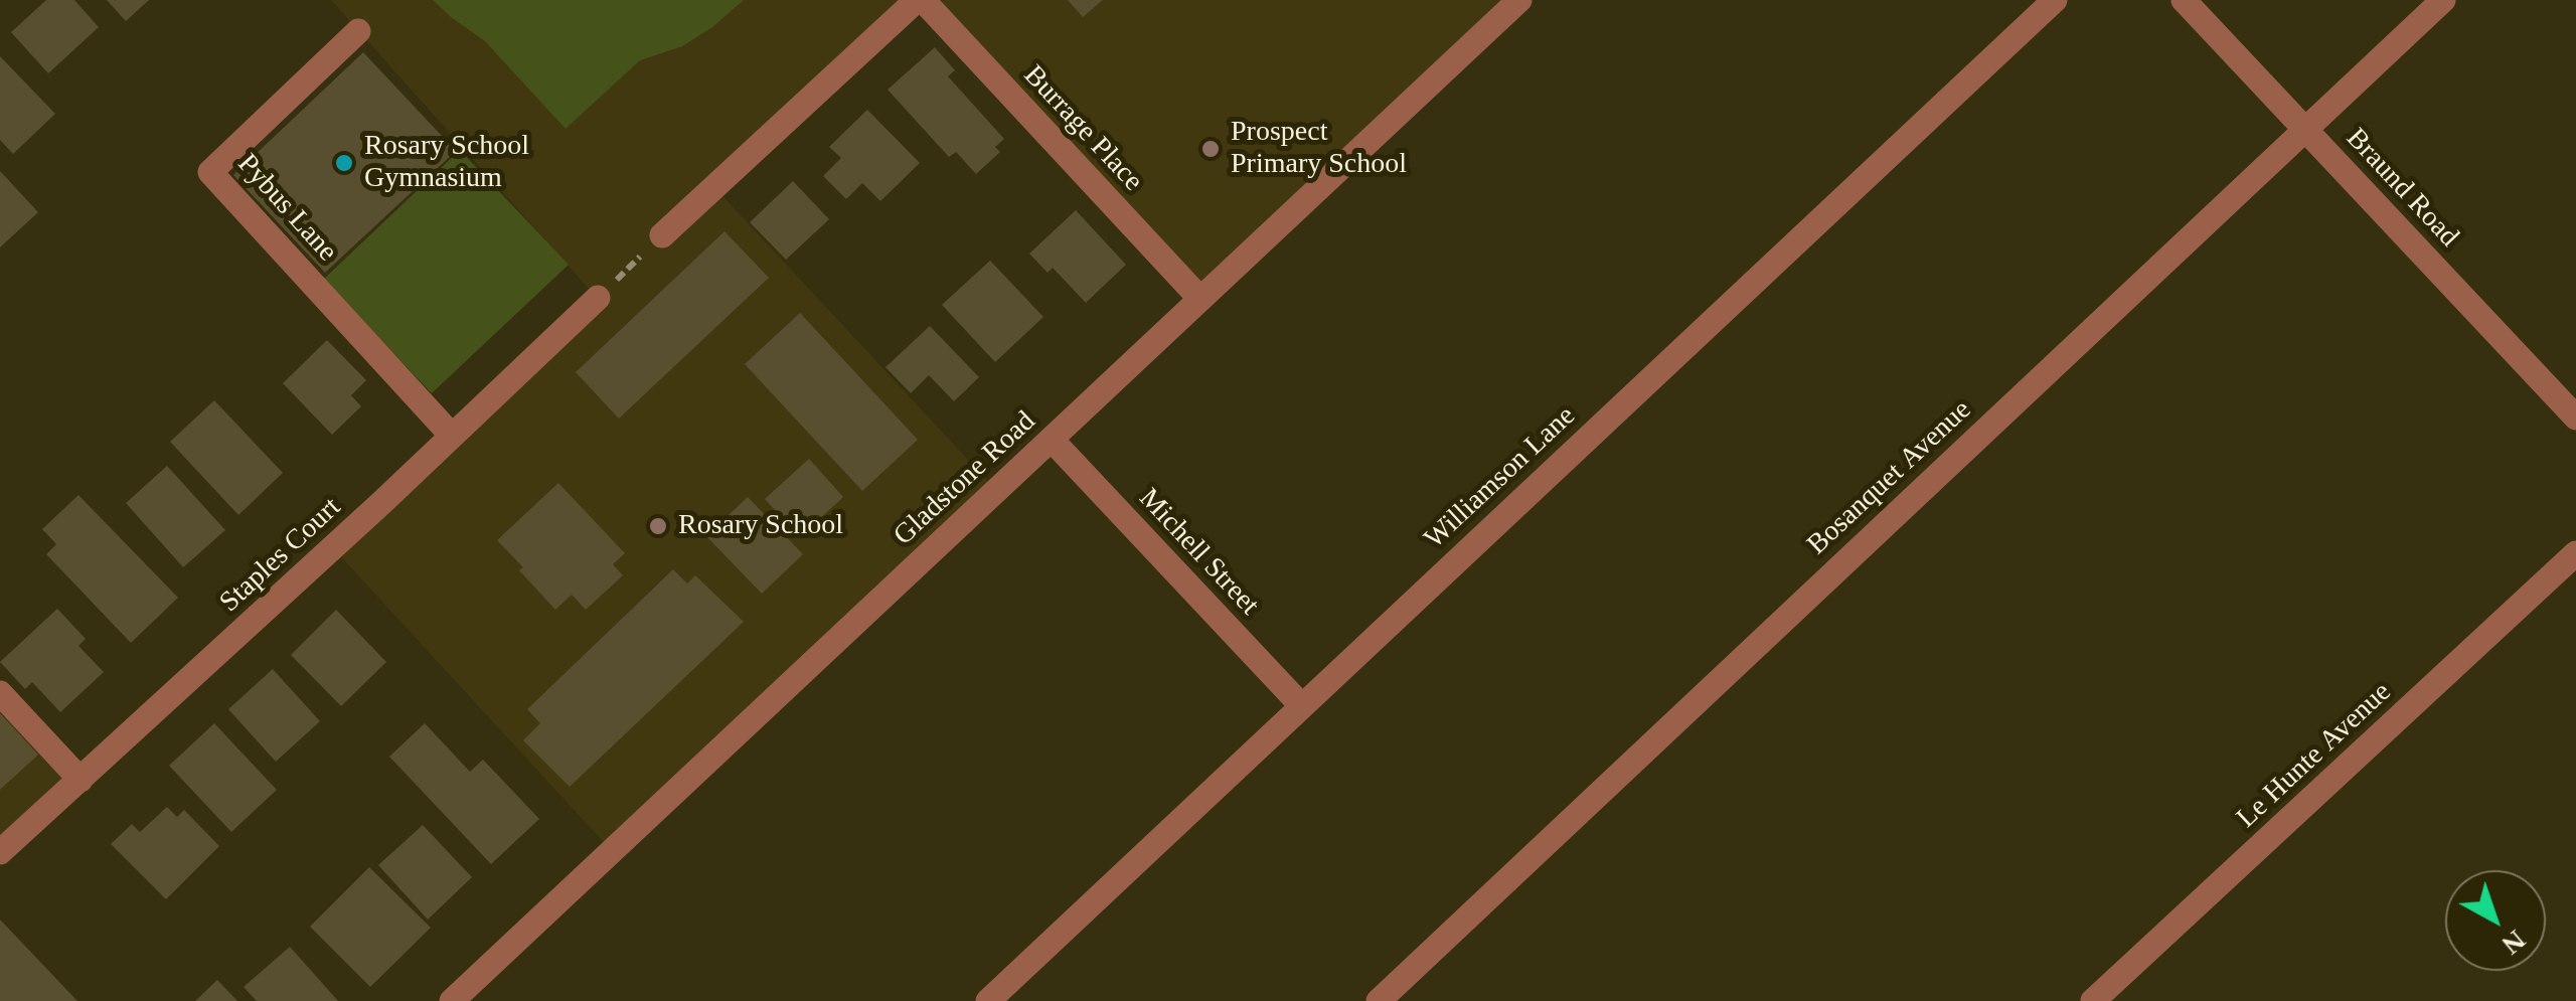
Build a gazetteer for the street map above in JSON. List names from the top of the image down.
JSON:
{
  "streets": {
    "street": [
      "Burrage Place",
      "Braund Road",
      "Pybus Lane",
      "Williamson Lane",
      "Bosanquet Avenue",
      "Gladstone Road",
      "Michell Street",
      "Staples Court",
      "Le Hunte Avenue"
    ]
  },
  "crossings": [
    ["Burrage Place", "Gladstone Road"],
    ["Braund Road", "Bosanquet Avenue"],
    ["Pybus Lane", "Staples Court"],
    ["Williamson Lane", "Michell Street"],
    ["Gladstone Road", "Michell Street"]
  ],
  "places": ["Prospect Primary School", "Rosary School Gymnasium", "Rosary School"],
  "north": "bottom right"
}
